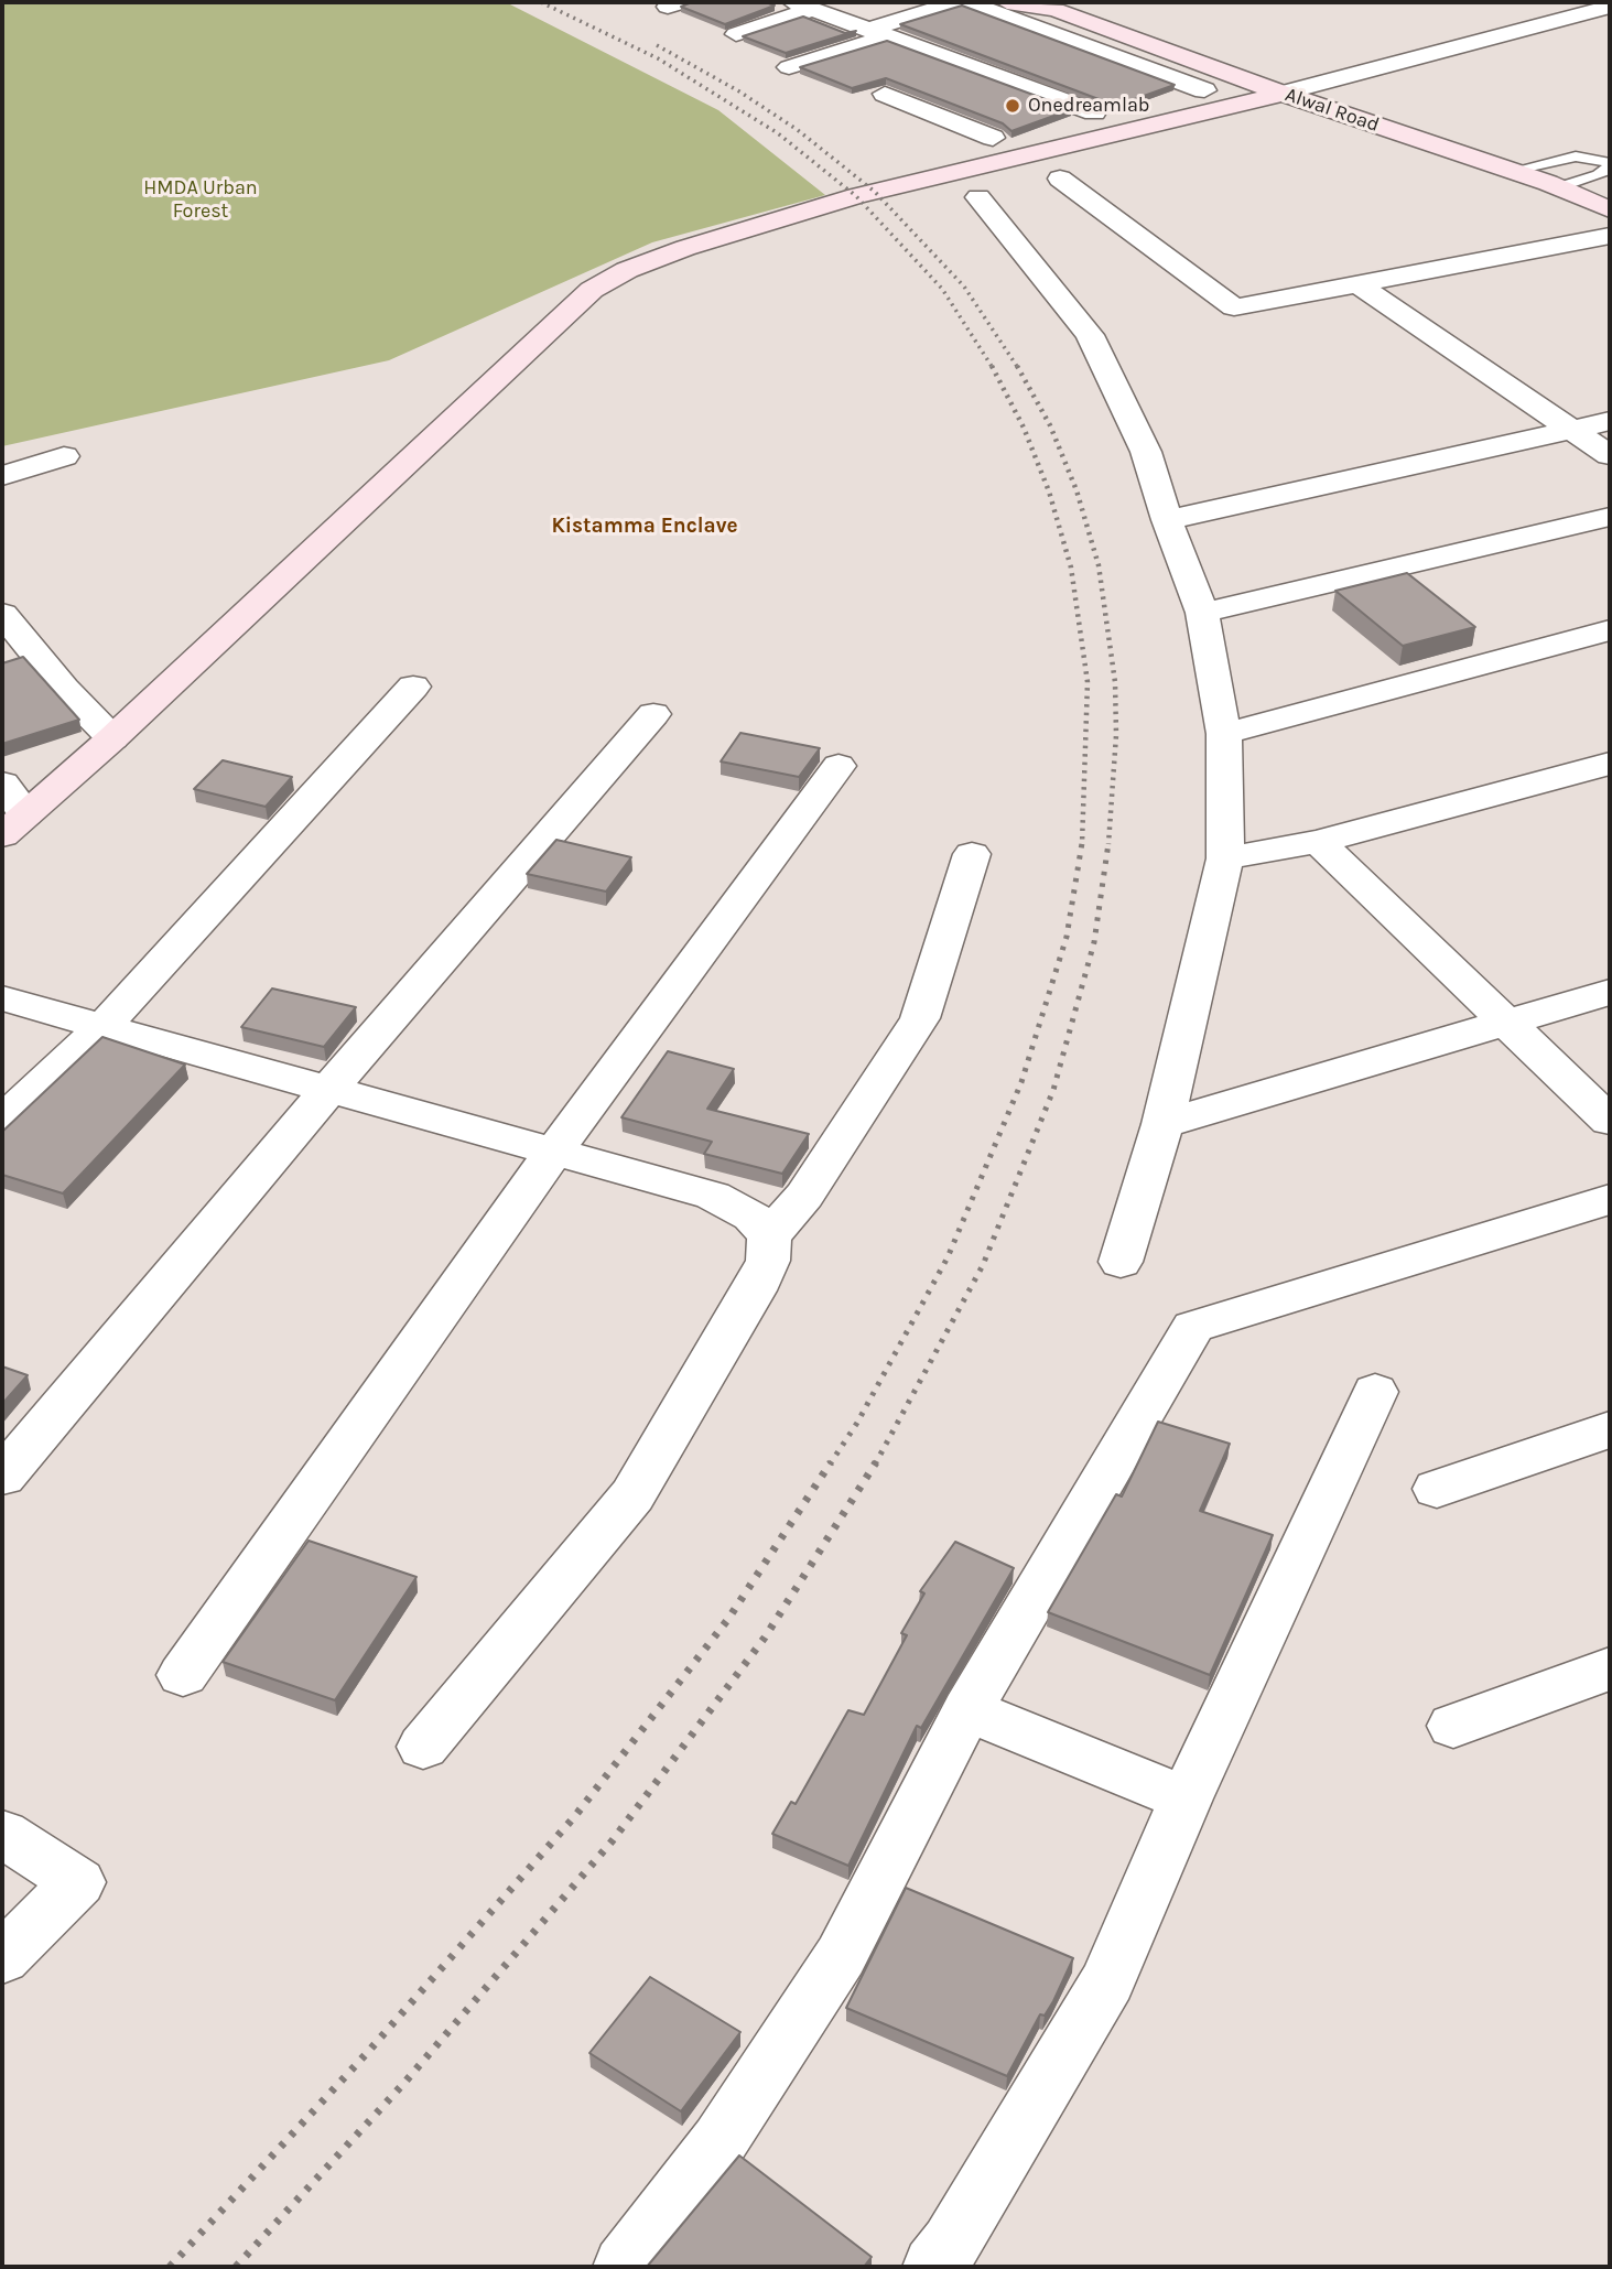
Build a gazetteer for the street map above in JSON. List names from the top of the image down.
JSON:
{
  "streets": {
    "street": ["Alwal Road"]
  },
  "districts": ["Kistamma Enclave"],
  "parks": ["HMDA Urban Forest"],
  "places": ["Onedreamlab"]
}
